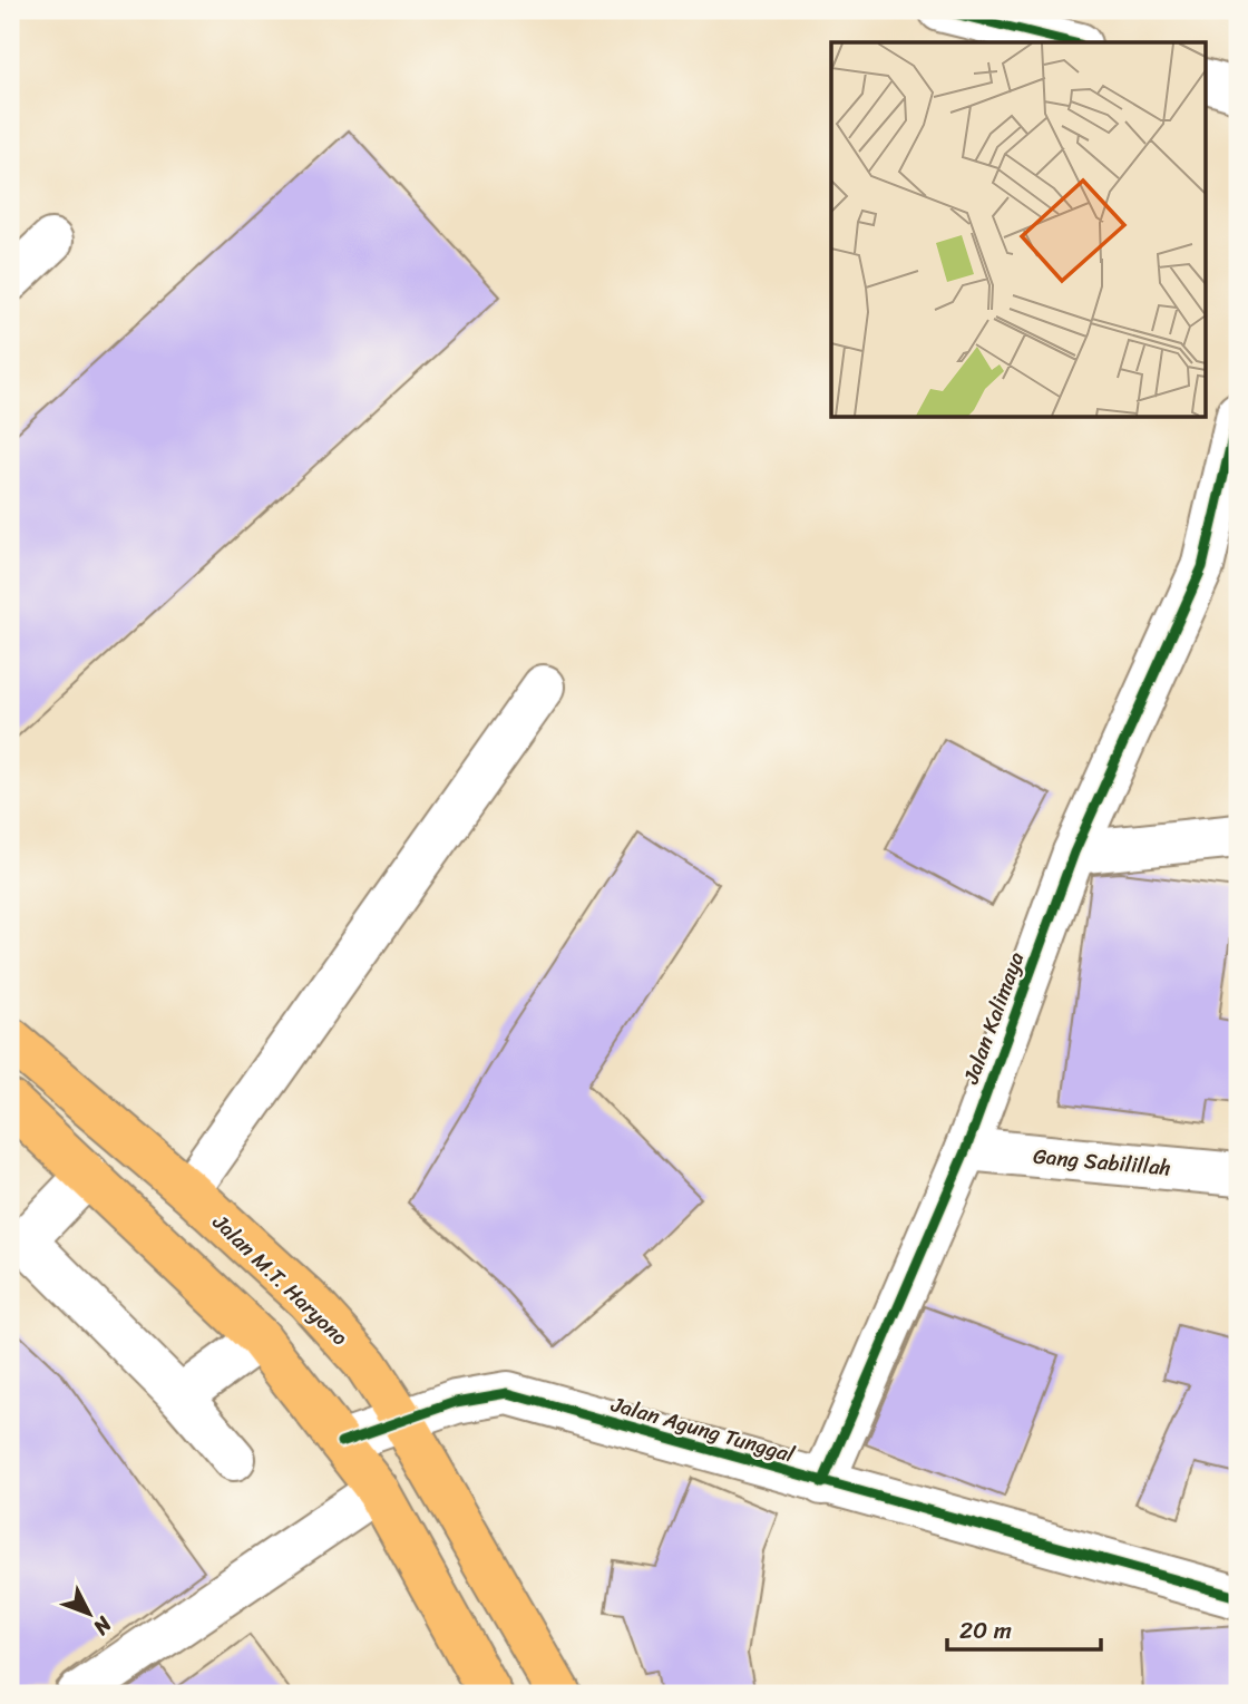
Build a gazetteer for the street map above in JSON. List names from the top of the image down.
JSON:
{
  "streets": {
    "main road": ["Jalan M.T. Haryono"],
    "street": ["Jalan Kalimaya", "Gang Sabilillah", "Jalan Agung Tunggal"]
  },
  "crossings": [
    ["Jalan Kalimaya", "Gang Sabilillah"],
    ["Jalan Kalimaya", "Jalan Agung Tunggal"],
    ["Jalan M.T. Haryono", "Jalan Agung Tunggal"]
  ],
  "scale_bar": "20 m",
  "north": "bottom right"
}
